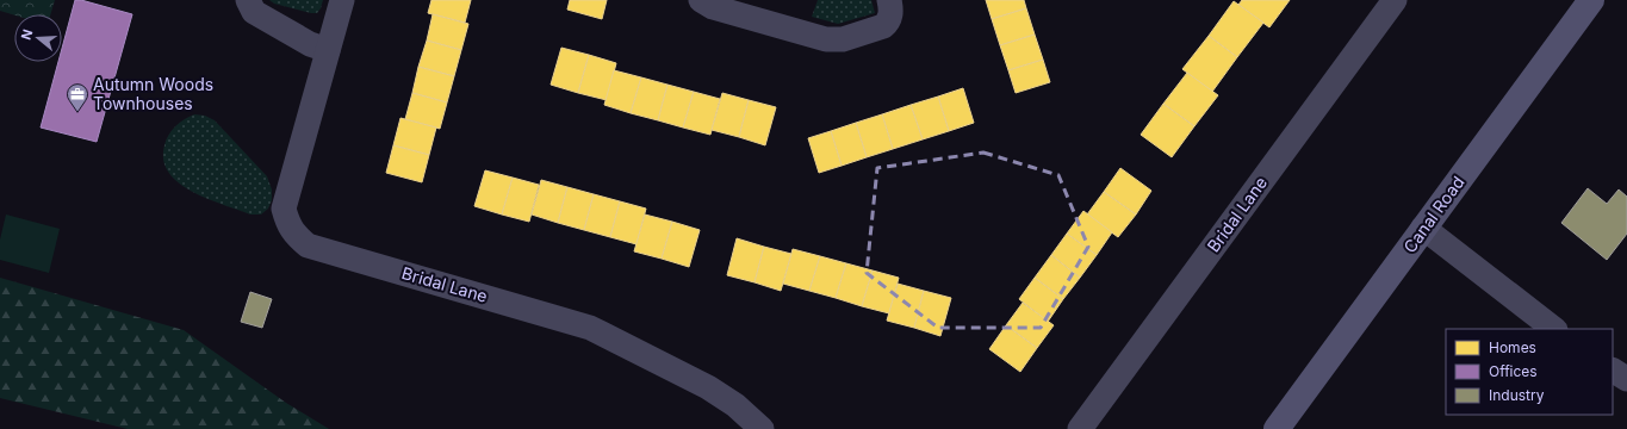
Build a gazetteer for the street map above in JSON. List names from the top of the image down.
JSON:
{
  "streets": {
    "street": ["Bridal Lane", "Canal Road"]
  },
  "places": {
    "office": ["Autumn Woods Townhouses"]
  },
  "legend": ["Homes", "Offices", "Industry"],
  "north": "left"
}
